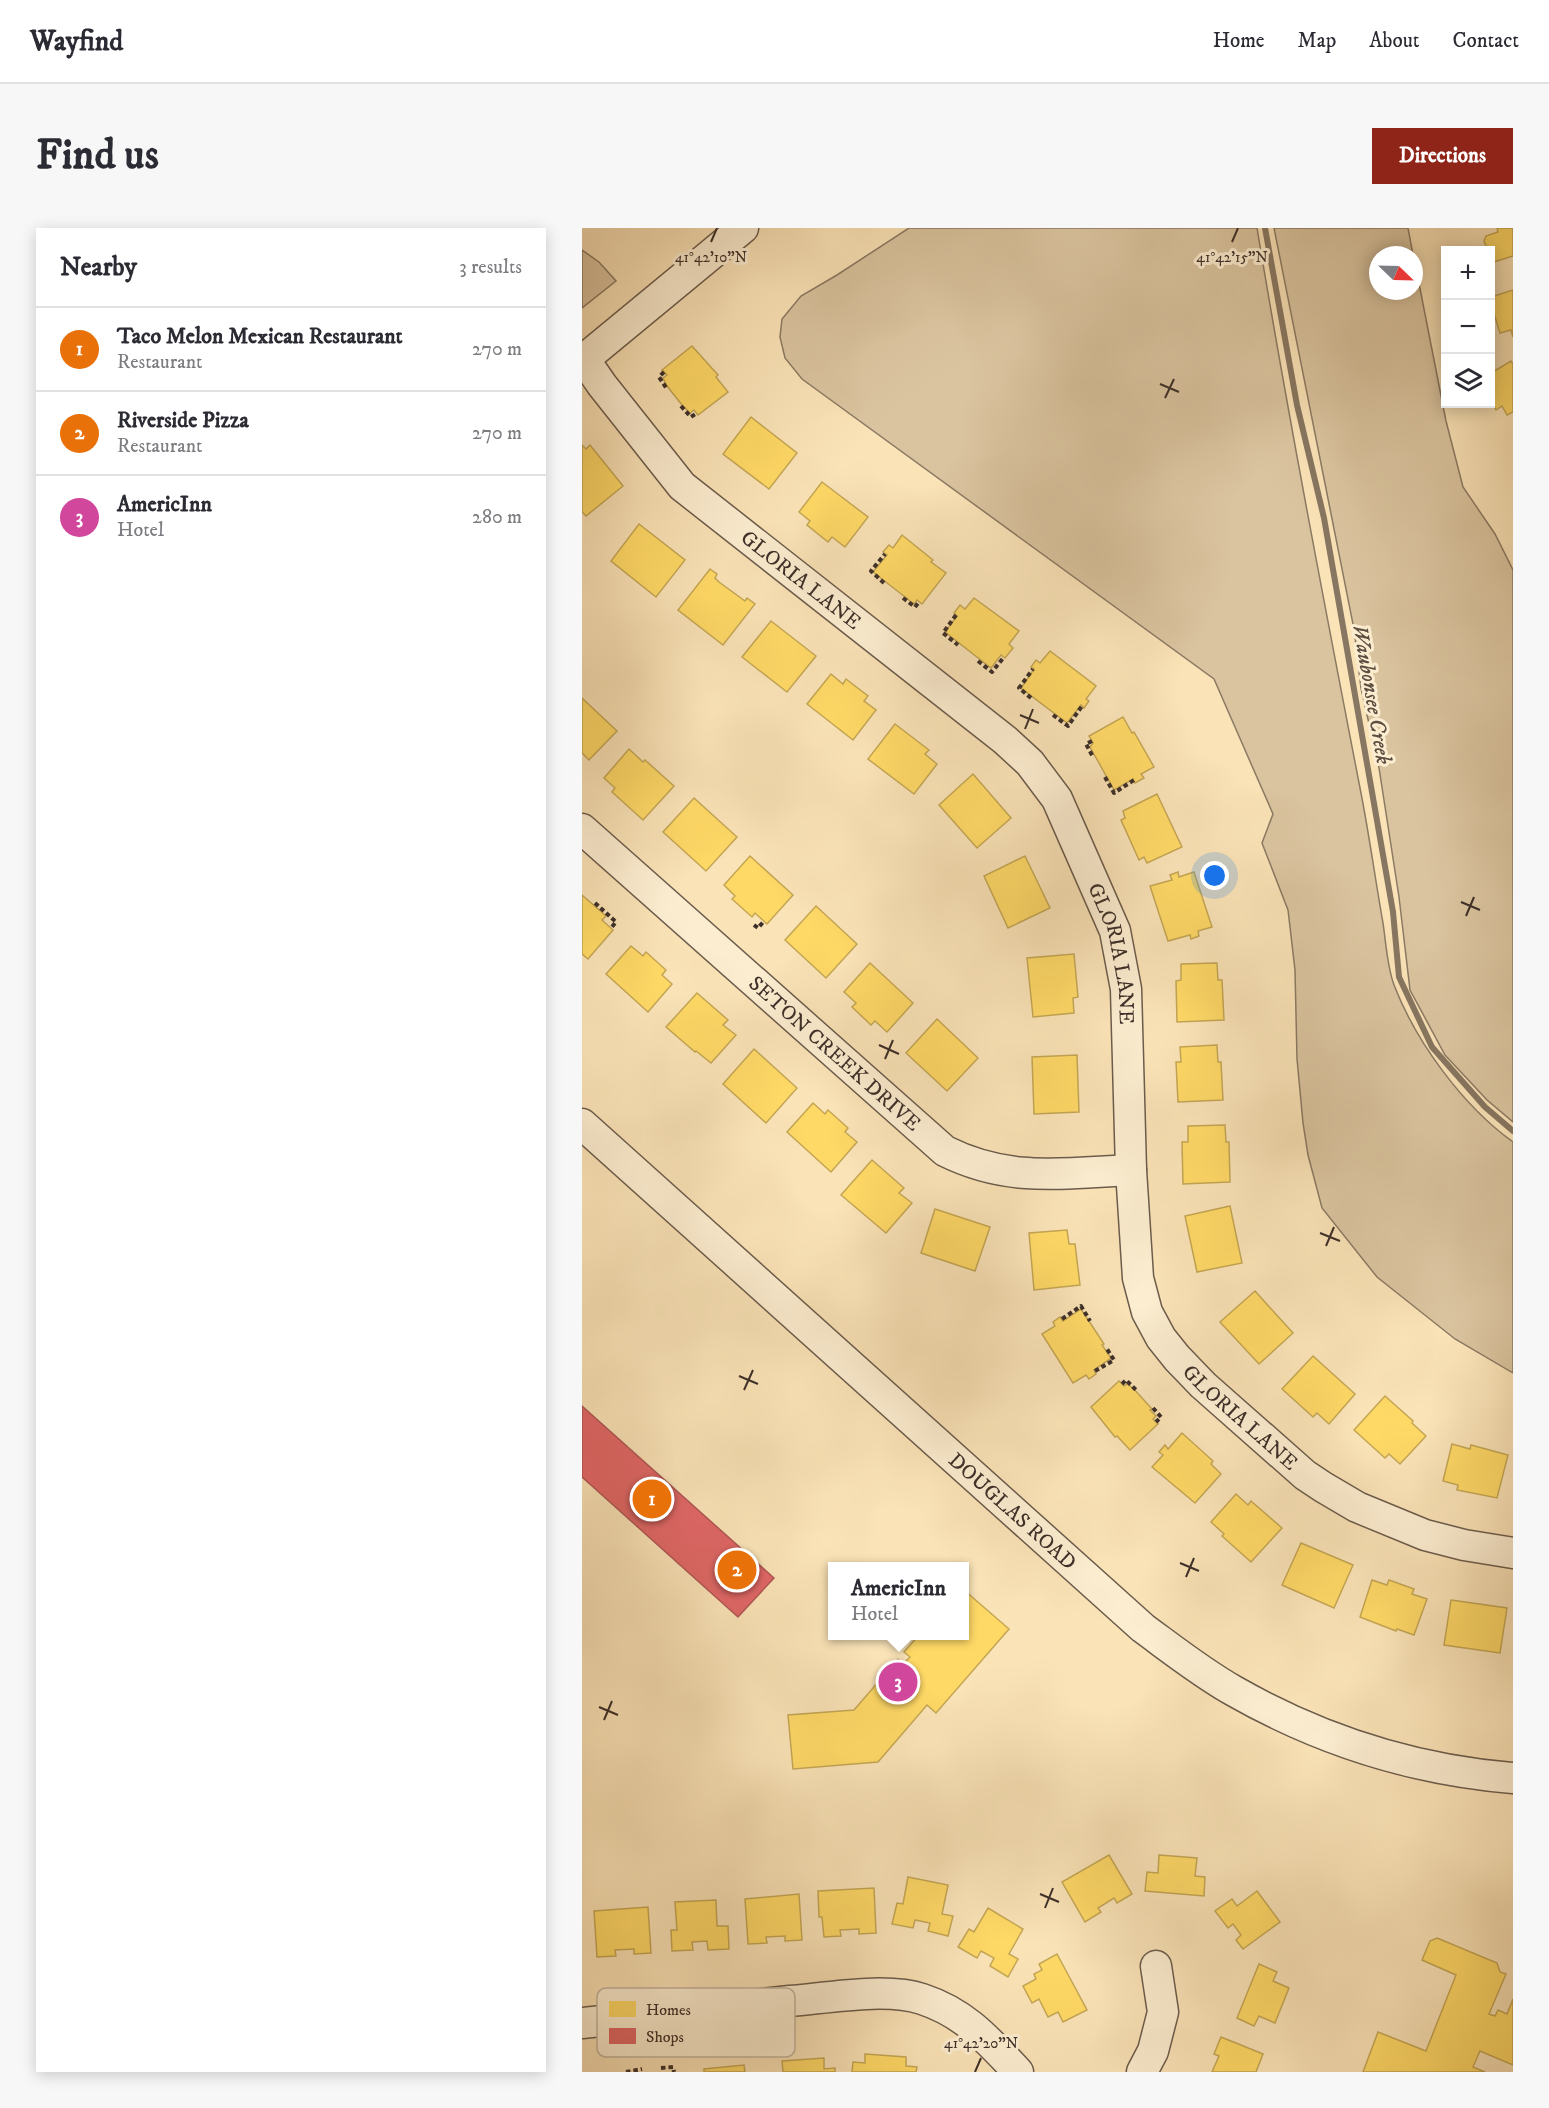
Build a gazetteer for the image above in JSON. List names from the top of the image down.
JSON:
{
  "streets": {
    "street": ["GLORIA LANE", "SETON CREEK DRIVE", "DOUGLAS ROAD"]
  },
  "crossings": [
    ["GLORIA LANE", "SETON CREEK DRIVE"]
  ],
  "water": ["Waubonsee Creek"],
  "legend": ["Homes", "Shops"],
  "north": "bottom right",
  "page": {
    "header": "Wayfind",
    "nav": [
      "Home",
      "Map",
      "About",
      "Contact"
    ],
    "buttons": "Directions",
    "title": "Find us",
    "heading": ["Nearby", "3 results"],
    "map_buttons": ["+", "−"],
    "list": [
      {
        "mark": "1",
        "name": "Taco Melon Mexican Restaurant",
        "note": "Restaurant",
        "value": "270 m"
      },
      {
        "mark": "2",
        "name": "Riverside Pizza",
        "note": "Restaurant",
        "value": "270 m"
      },
      {
        "mark": "3",
        "name": "AmericInn",
        "note": "Hotel",
        "value": "280 m"
      }
    ],
    "pins": ["1", "2", "3"],
    "popup": ["AmericInn", "Hotel"]
  },
  "coordinates": ["41°42'10\"N", "41°42'15\"N", "41°42'20\"N"]
}
